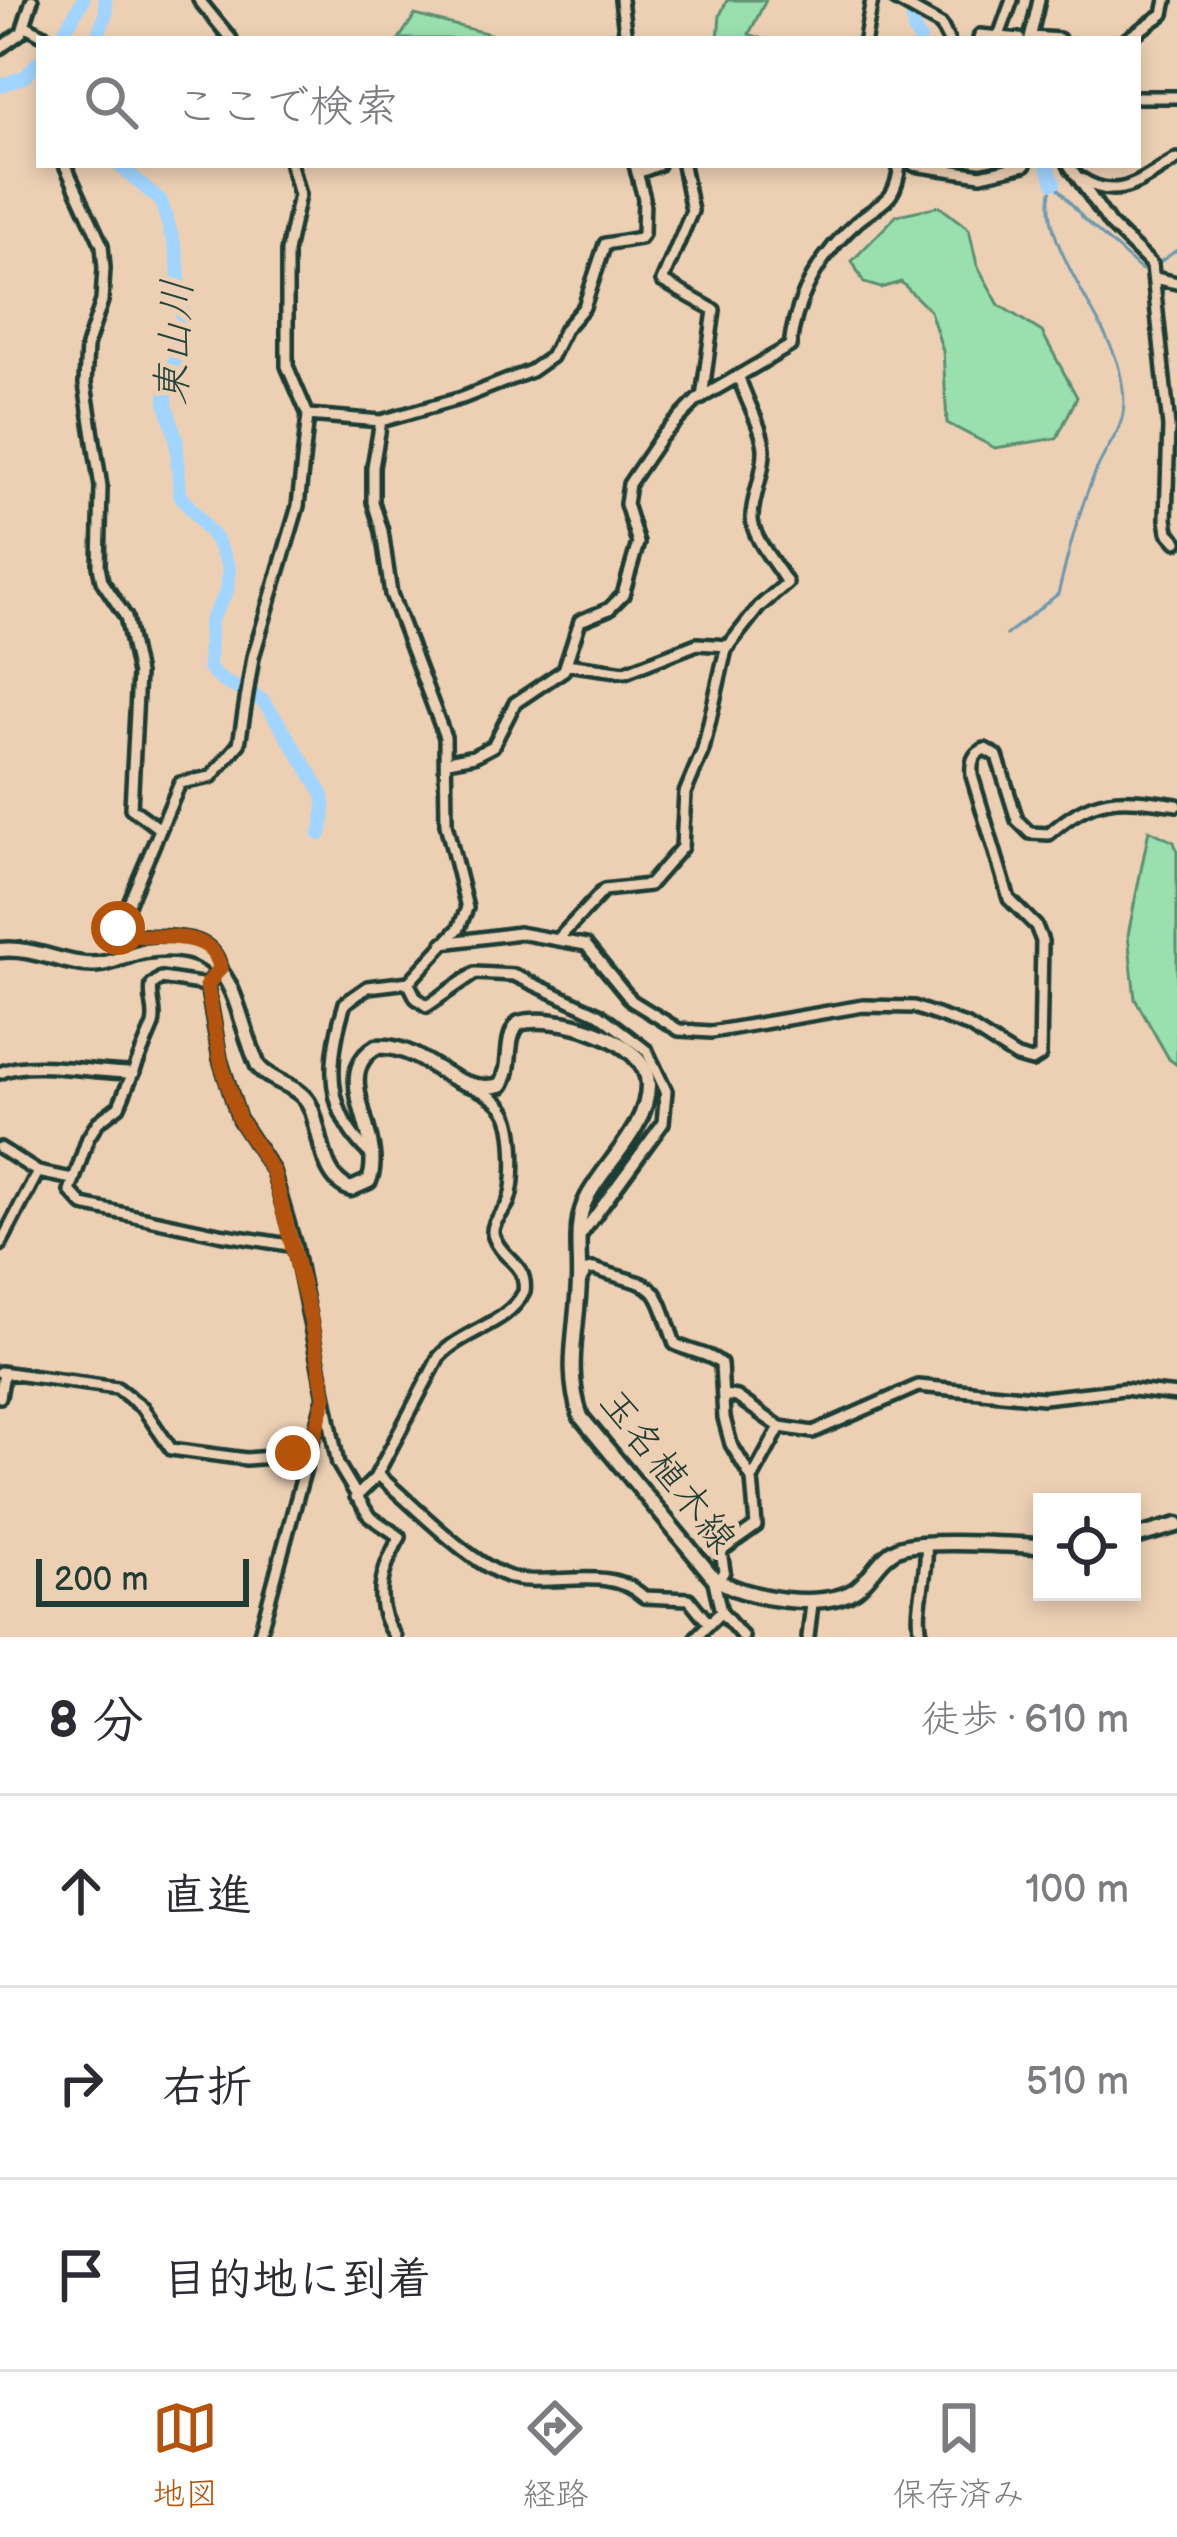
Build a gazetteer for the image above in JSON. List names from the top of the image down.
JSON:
{
  "streets": {
    "main road": ["玉名植木線"]
  },
  "water": ["東山川"],
  "scale_bar": "200 m",
  "page": {
    "search": "ここで検索",
    "scale": "200 m",
    "heading": ["8 分", "徒歩 · 610 m"],
    "list": [
      ["直進", "100 m"],
      ["右折", "510 m"],
      "目的地に到着"
    ],
    "nav": ["地図", "経路", "保存済み"]
  }
}
